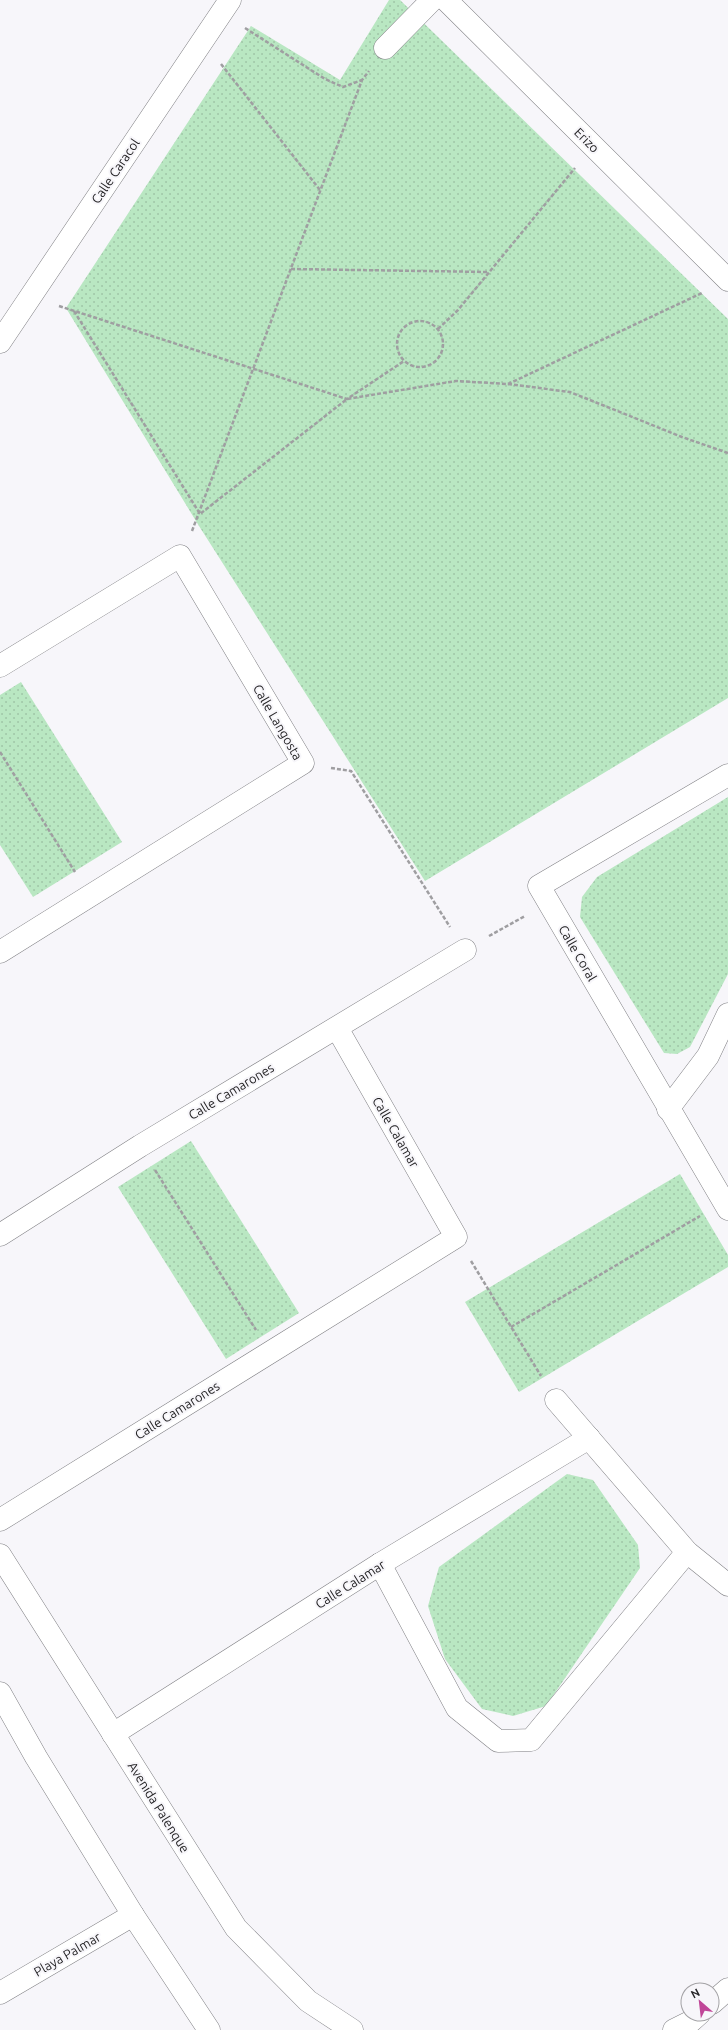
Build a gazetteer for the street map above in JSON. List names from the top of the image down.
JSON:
{
  "streets": {
    "street": [
      "Erizo",
      "Calle Caracol",
      "Calle Langosta",
      "Calle Coral",
      "Calle Camarones",
      "Calle Calamar",
      "Avenida Palenque",
      "Playa Palmar"
    ]
  },
  "crossings": [
    ["Calle Camarones", "Calle Calamar"],
    ["Calle Calamar", "Avenida Palenque"]
  ],
  "north": "top left"
}
